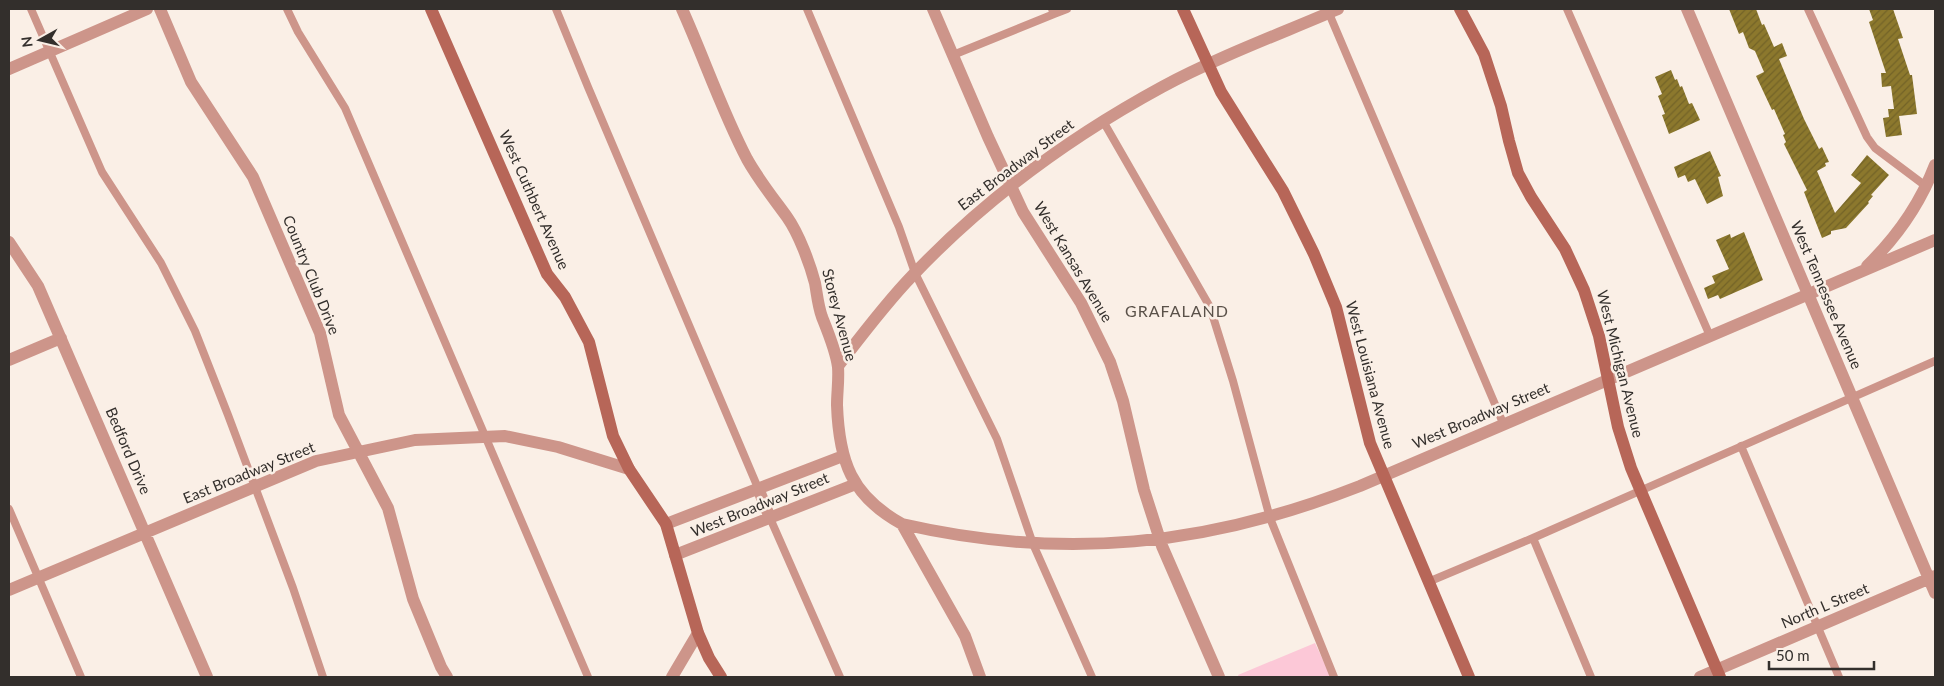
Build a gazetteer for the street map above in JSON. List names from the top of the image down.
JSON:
{
  "streets": {
    "street": [
      "East Broadway Street",
      "West Cuthbert Avenue",
      "West Kansas Avenue",
      "Country Club Drive",
      "West Tennessee Avenue",
      "Storey Avenue",
      "West Michigan Avenue",
      "West Louisiana Avenue",
      "West Broadway Street",
      "Bedford Drive",
      "North L Street"
    ]
  },
  "crossings": [
    ["East Broadway Street", "West Cuthbert Avenue"],
    ["East Broadway Street", "West Kansas Avenue"],
    ["East Broadway Street", "Country Club Drive"],
    ["East Broadway Street", "Storey Avenue"],
    ["East Broadway Street", "West Louisiana Avenue"],
    ["East Broadway Street", "Bedford Drive"],
    ["West Cuthbert Avenue", "West Broadway Street"],
    ["West Kansas Avenue", "West Broadway Street"],
    ["West Tennessee Avenue", "West Broadway Street"],
    ["West Tennessee Avenue", "North L Street"],
    ["Storey Avenue", "West Broadway Street"],
    ["West Michigan Avenue", "West Broadway Street"],
    ["West Michigan Avenue", "North L Street"],
    ["West Louisiana Avenue", "West Broadway Street"]
  ],
  "districts": ["GRAFALAND"],
  "scale_bar": "50 m",
  "north": "left"
}
